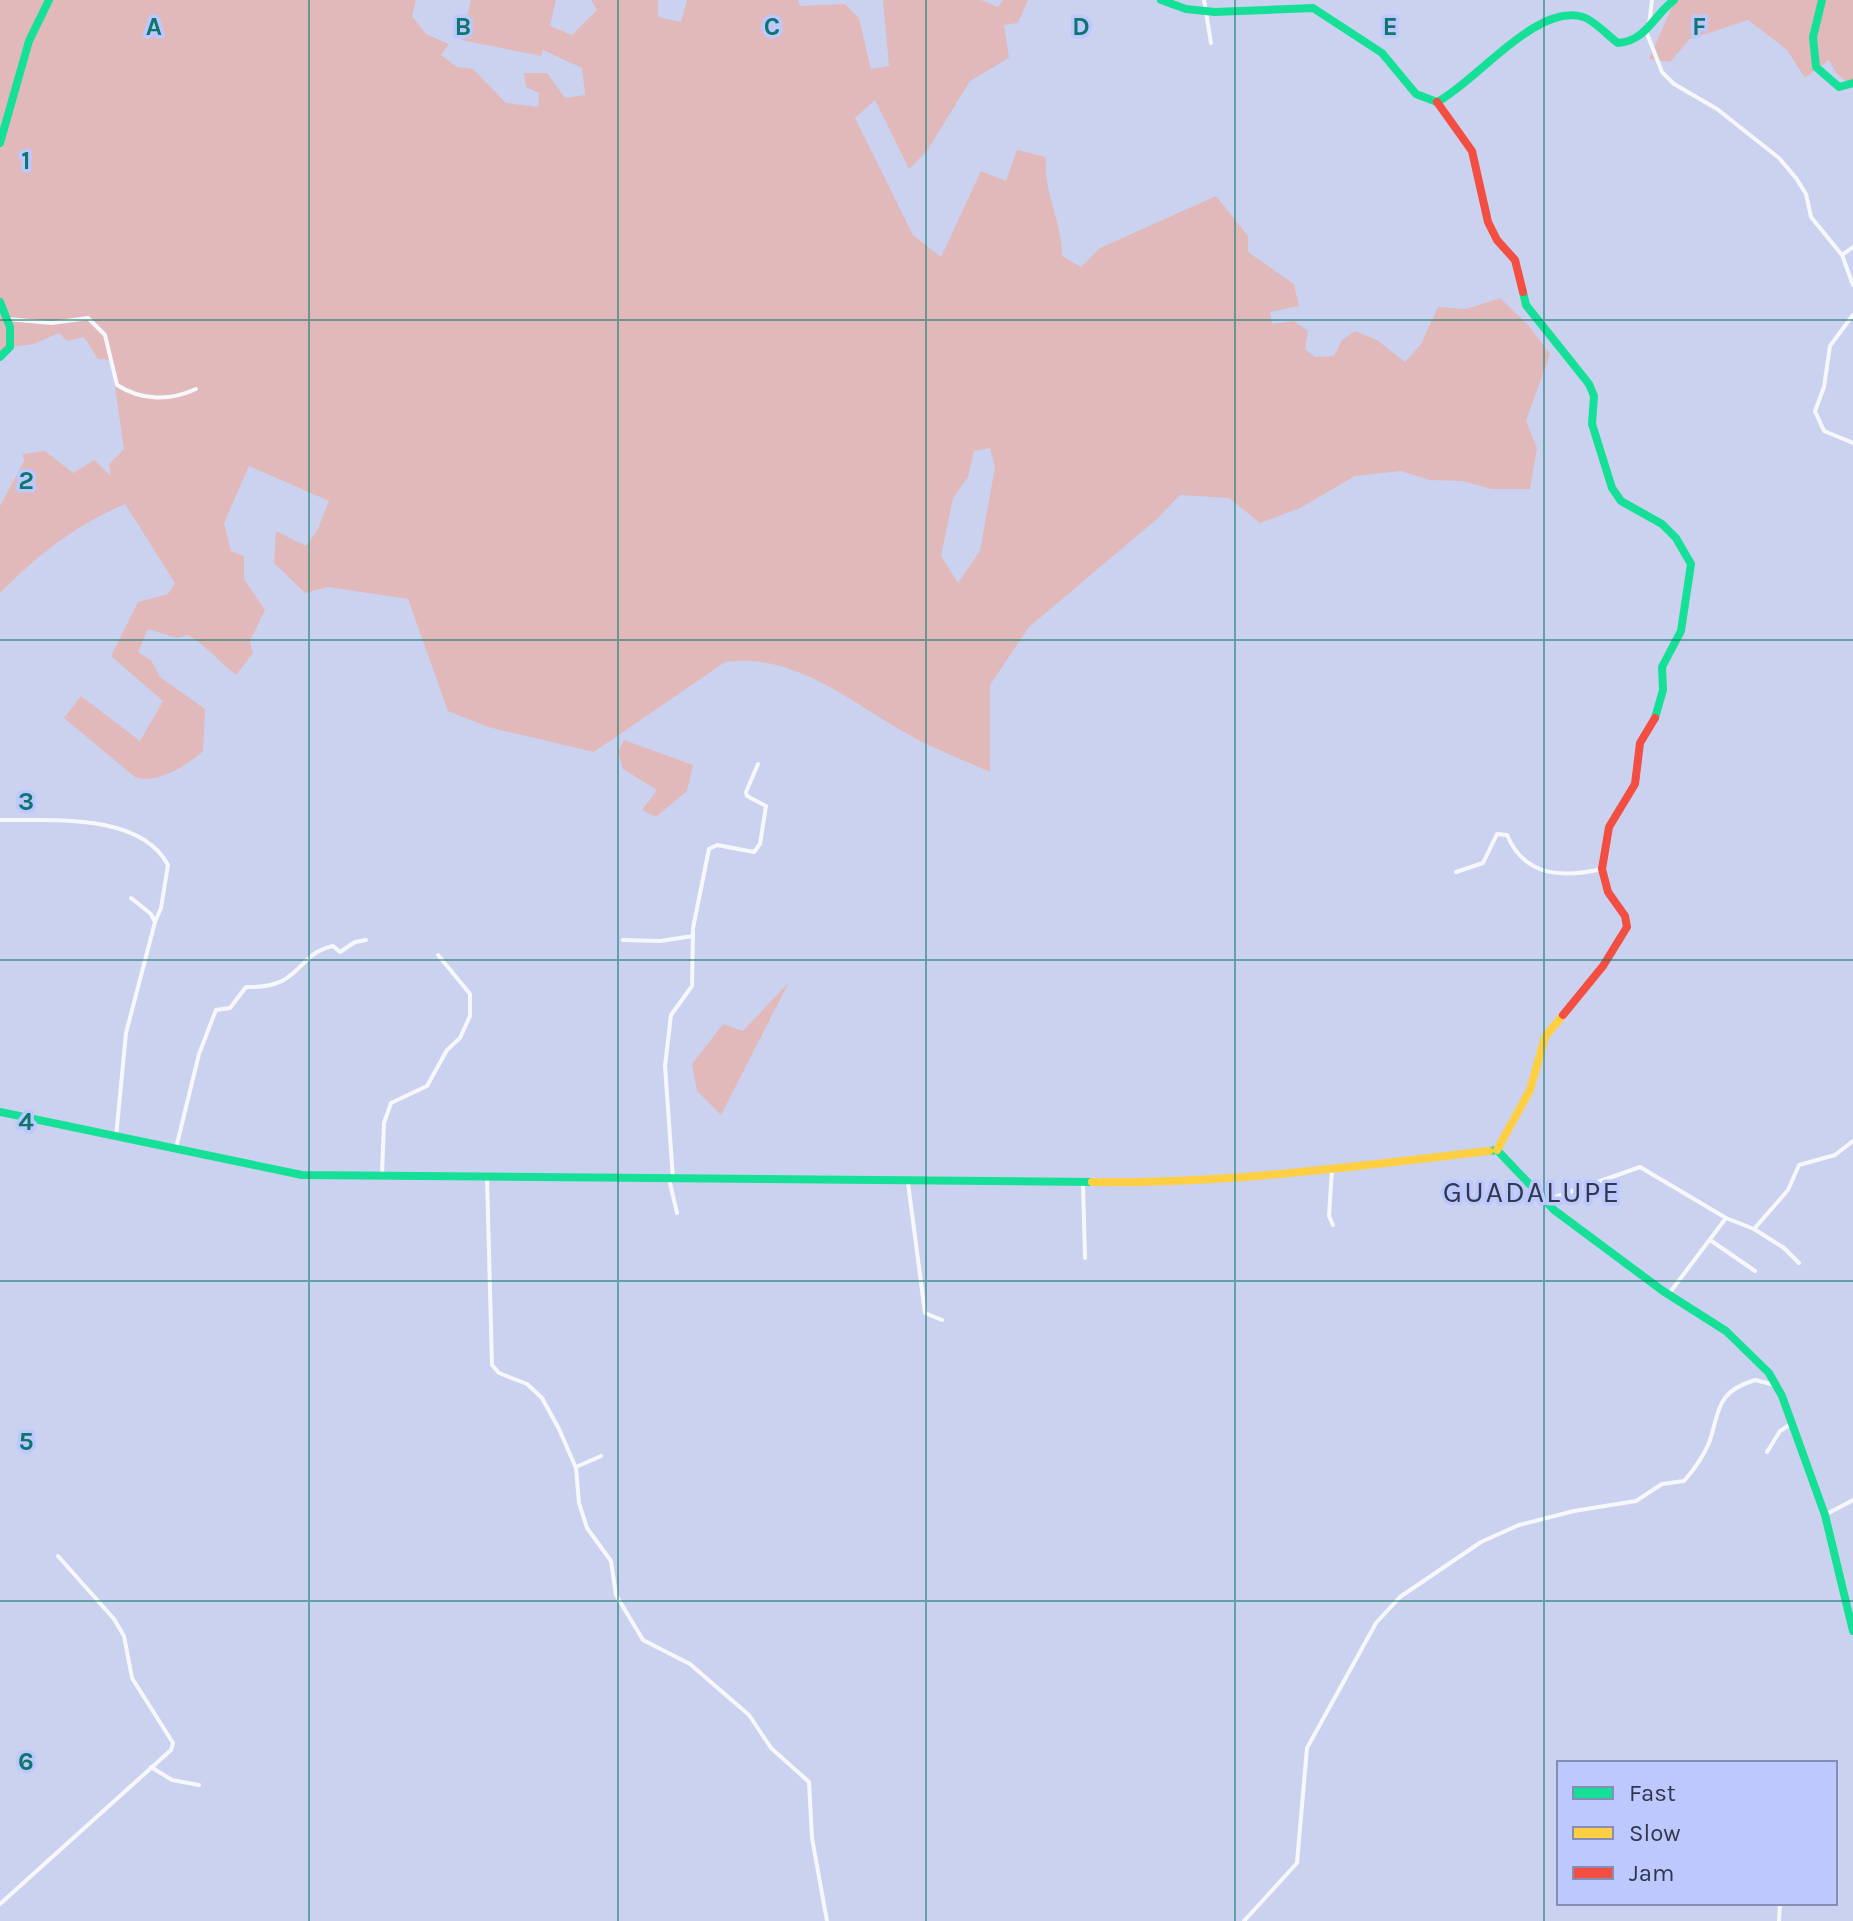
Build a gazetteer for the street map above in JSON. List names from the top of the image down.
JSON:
{
  "districts": ["GUADALUPE"],
  "legend": ["Fast", "Slow", "Jam"],
  "grid": {
    "columns": [
      "A",
      "B",
      "C",
      "D",
      "E",
      "F"
    ],
    "rows": [
      "1",
      "2",
      "3",
      "4",
      "5",
      "6"
    ]
  }
}
